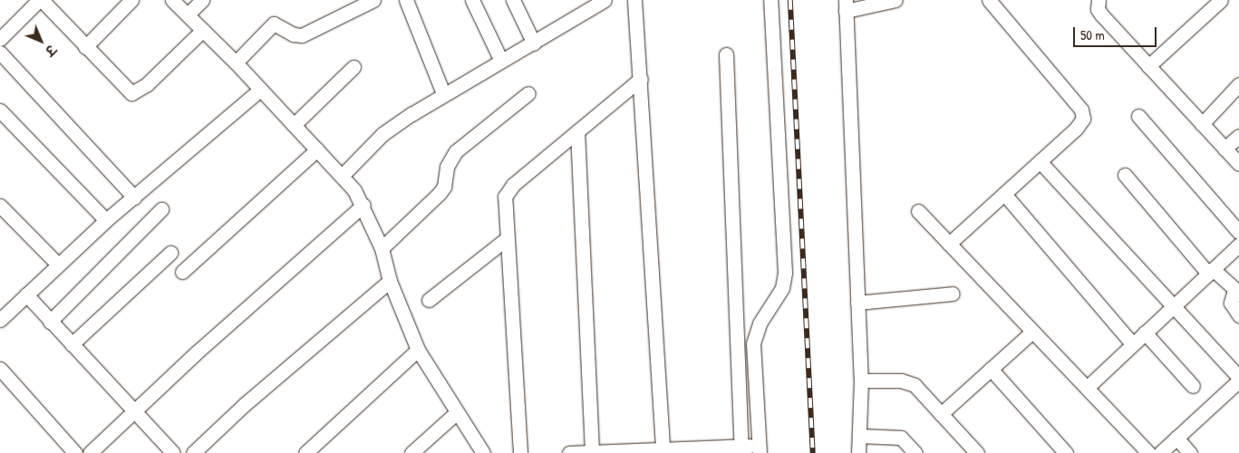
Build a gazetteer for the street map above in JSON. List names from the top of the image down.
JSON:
{
  "scale_bar": "50 m",
  "north": "bottom right"
}
